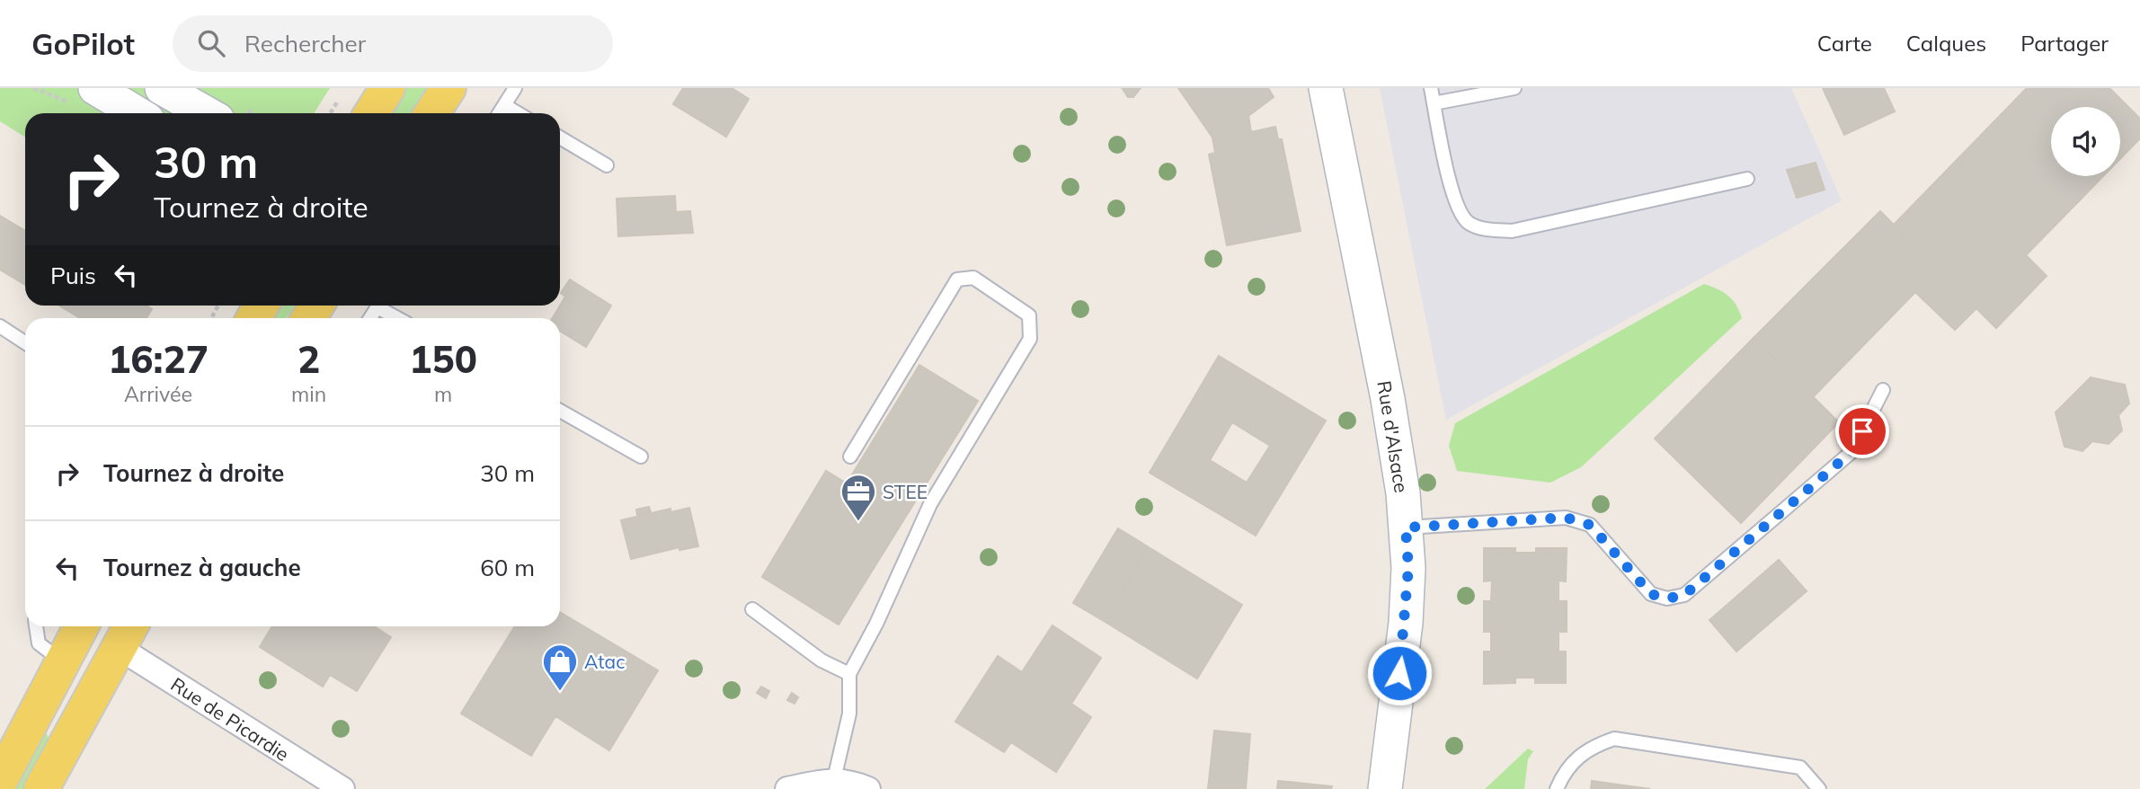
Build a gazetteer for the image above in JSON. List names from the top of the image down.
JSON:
{
  "streets": {
    "street": ["Rue d'Alsace", "Rue de Picardie"]
  },
  "places": {
    "office": ["STEE"],
    "shop": ["Atac"]
  },
  "page": {
    "header": "GoPilot",
    "search": "Rechercher",
    "nav": ["Carte", "Calques", "Partager"],
    "turn": ["30 m", "Tournez à droite"],
    "then": "Puis",
    "eta": [
      "16:27",
      "Arrivée",
      "2",
      "min",
      "150",
      "m"
    ],
    "list": [
      {
        "name": "Tournez à droite",
        "value": "30 m"
      },
      {
        "name": "Tournez à gauche",
        "value": "60 m"
      }
    ]
  }
}
